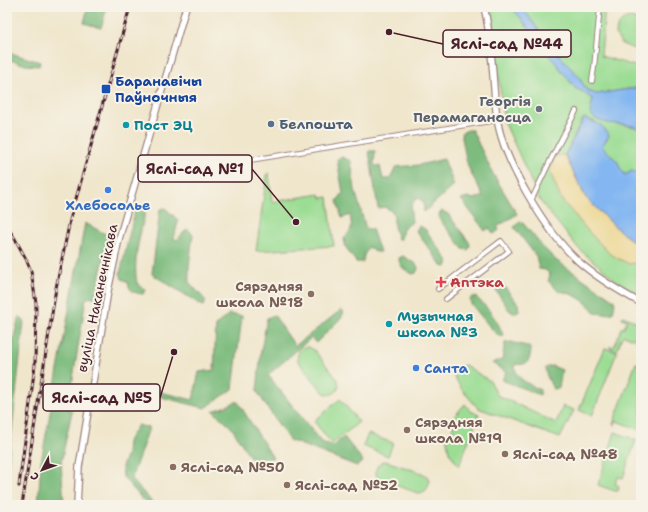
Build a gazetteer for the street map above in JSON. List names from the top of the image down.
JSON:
{
  "streets": {
    "main road": ["вуліца Наканечнікава"]
  },
  "places": {
    "other": [
      "Яслі-сад №44",
      "Георгія Перамаганосца",
      "Белпошта",
      "Пост ЭЦ",
      "Хлебосолье",
      "Яслі-сад №1",
      "Сярэдняя школа №18",
      "Музычная школа №3",
      "Яслі-сад №5",
      "Санта",
      "Сярэдняя школа №19",
      "Яслі-сад №48",
      "Яслі-сад №50",
      "Яслі-сад №52"
    ],
    "transit": ["Баранавічы Паўночныя"],
    "health": ["Аптэка"]
  },
  "north": "bottom left"
}
